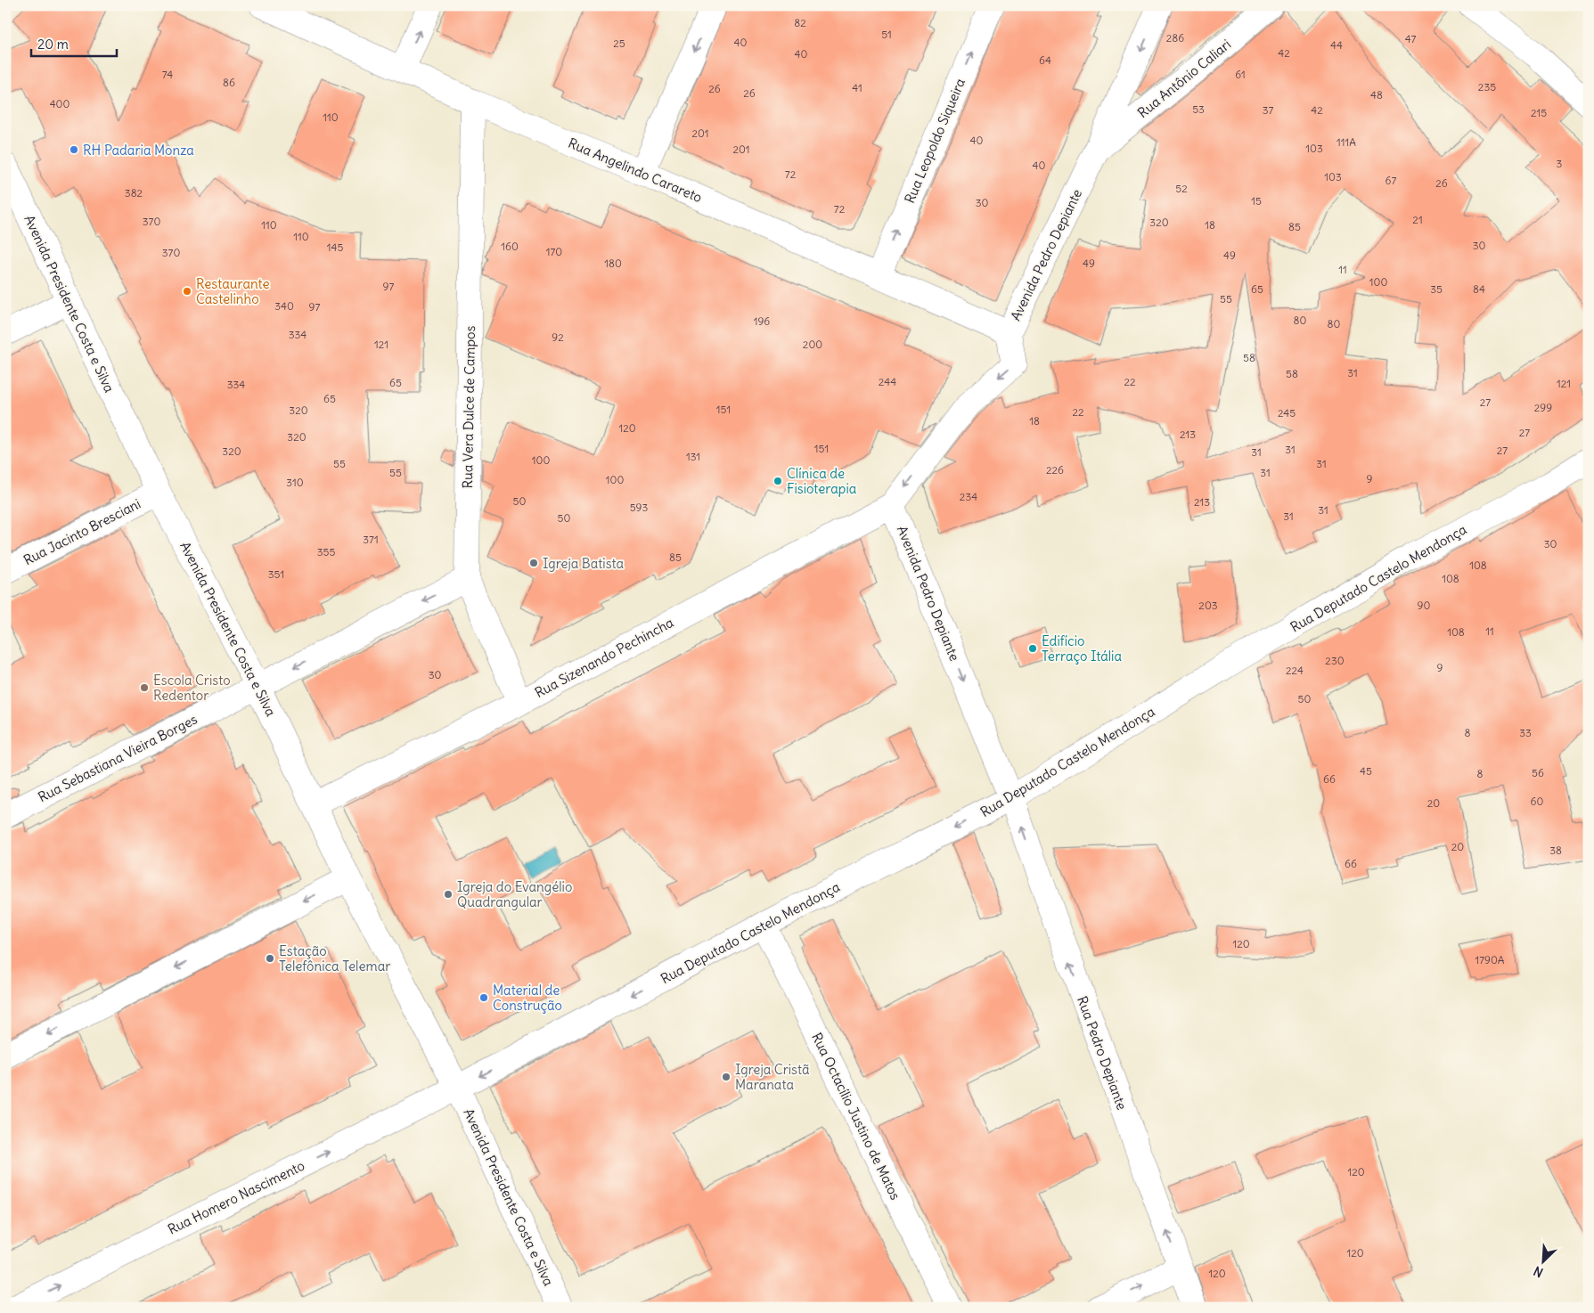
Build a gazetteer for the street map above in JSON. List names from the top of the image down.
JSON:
{
  "streets": {
    "street": [
      "Rua Antônio Caliari",
      "Rua Leopoldo Siqueira",
      "Rua Angelindo Carareto",
      "Avenida Pedro Depiante",
      "Avenida Presidente Costa e Silva",
      "Rua Vera Dulce de Campos",
      "Rua Jacinto Bresciani",
      "Rua Deputado Castelo Mendonça",
      "Rua Sizenando Pechincha",
      "Rua Sebastiana Vieira Borges",
      "Rua Pedro Depiante",
      "Rua Octacílio Justino de Matos",
      "Rua Homero Nascimento"
    ]
  },
  "crossings": [
    ["Rua Antônio Caliari", "Avenida Pedro Depiante"],
    ["Rua Leopoldo Siqueira", "Rua Angelindo Carareto"],
    ["Rua Angelindo Carareto", "Avenida Pedro Depiante"],
    ["Rua Angelindo Carareto", "Rua Vera Dulce de Campos"],
    ["Avenida Pedro Depiante", "Rua Deputado Castelo Mendonça"],
    ["Avenida Pedro Depiante", "Rua Sizenando Pechincha"],
    ["Avenida Pedro Depiante", "Rua Pedro Depiante"],
    ["Avenida Presidente Costa e Silva", "Rua Jacinto Bresciani"],
    ["Avenida Presidente Costa e Silva", "Rua Deputado Castelo Mendonça"],
    ["Avenida Presidente Costa e Silva", "Rua Sizenando Pechincha"],
    ["Avenida Presidente Costa e Silva", "Rua Sebastiana Vieira Borges"],
    ["Avenida Presidente Costa e Silva", "Rua Homero Nascimento"],
    ["Rua Vera Dulce de Campos", "Rua Sizenando Pechincha"],
    ["Rua Vera Dulce de Campos", "Rua Sebastiana Vieira Borges"],
    ["Rua Deputado Castelo Mendonça", "Rua Pedro Depiante"],
    ["Rua Deputado Castelo Mendonça", "Rua Octacílio Justino de Matos"],
    ["Rua Deputado Castelo Mendonça", "Rua Homero Nascimento"]
  ],
  "one_way": [
    "Rua Leopoldo Siqueira",
    "Avenida Pedro Depiante",
    "Rua Deputado Castelo Mendonça",
    "Rua Sebastiana Vieira Borges",
    "Rua Pedro Depiante",
    "Rua Homero Nascimento"
  ],
  "places": [
    "RH Padaria Monza",
    "Restaurante Castelinho",
    "Clínica de Fisioterapia",
    "Igreja Batista",
    "Edifício Terraço Itália",
    "Escola Cristo Redentor",
    "Igreja do Evangélio Quadrangular",
    "Estação Telefônica Telemar",
    "Material de Construção",
    "Igreja Cristã Maranata"
  ],
  "house_numbers": [
    "82",
    "51",
    "286",
    "47",
    "40",
    "25",
    "44",
    "42",
    "40",
    "64",
    "74",
    "61",
    "86",
    "235",
    "41",
    "26",
    "26",
    "48",
    "400",
    "53",
    "37",
    "42",
    "215",
    "110",
    "201",
    "40",
    "111A",
    "103",
    "201",
    "3",
    "40",
    "72",
    "103",
    "67",
    "26",
    "52",
    "382",
    "15",
    "30",
    "72",
    "21",
    "370",
    "320",
    "110",
    "18",
    "85",
    "110",
    "30",
    "160",
    "145",
    "170",
    "370",
    "49",
    "180",
    "49",
    "11",
    "100",
    "97",
    "65",
    "35",
    "84",
    "55",
    "340",
    "97",
    "80",
    "196",
    "80",
    "334",
    "92",
    "121",
    "200",
    "58",
    "31",
    "58",
    "244",
    "22",
    "65",
    "121",
    "334",
    "65",
    "27",
    "299",
    "151",
    "320",
    "22",
    "245",
    "18",
    "120",
    "27",
    "213",
    "320",
    "151",
    "31",
    "27",
    "320",
    "31",
    "131",
    "100",
    "55",
    "31",
    "226",
    "55",
    "31",
    "9",
    "100",
    "310",
    "234",
    "50",
    "213",
    "593",
    "31",
    "31",
    "50",
    "371",
    "30",
    "355",
    "85",
    "108",
    "351",
    "108",
    "203",
    "90",
    "11",
    "108",
    "230",
    "9",
    "224",
    "30",
    "50",
    "8",
    "33",
    "45",
    "56",
    "8",
    "66",
    "60",
    "20",
    "20",
    "38",
    "66",
    "120",
    "1790A",
    "120",
    "120",
    "120"
  ],
  "scale_bar": "20 m",
  "north": "bottom left"
}
